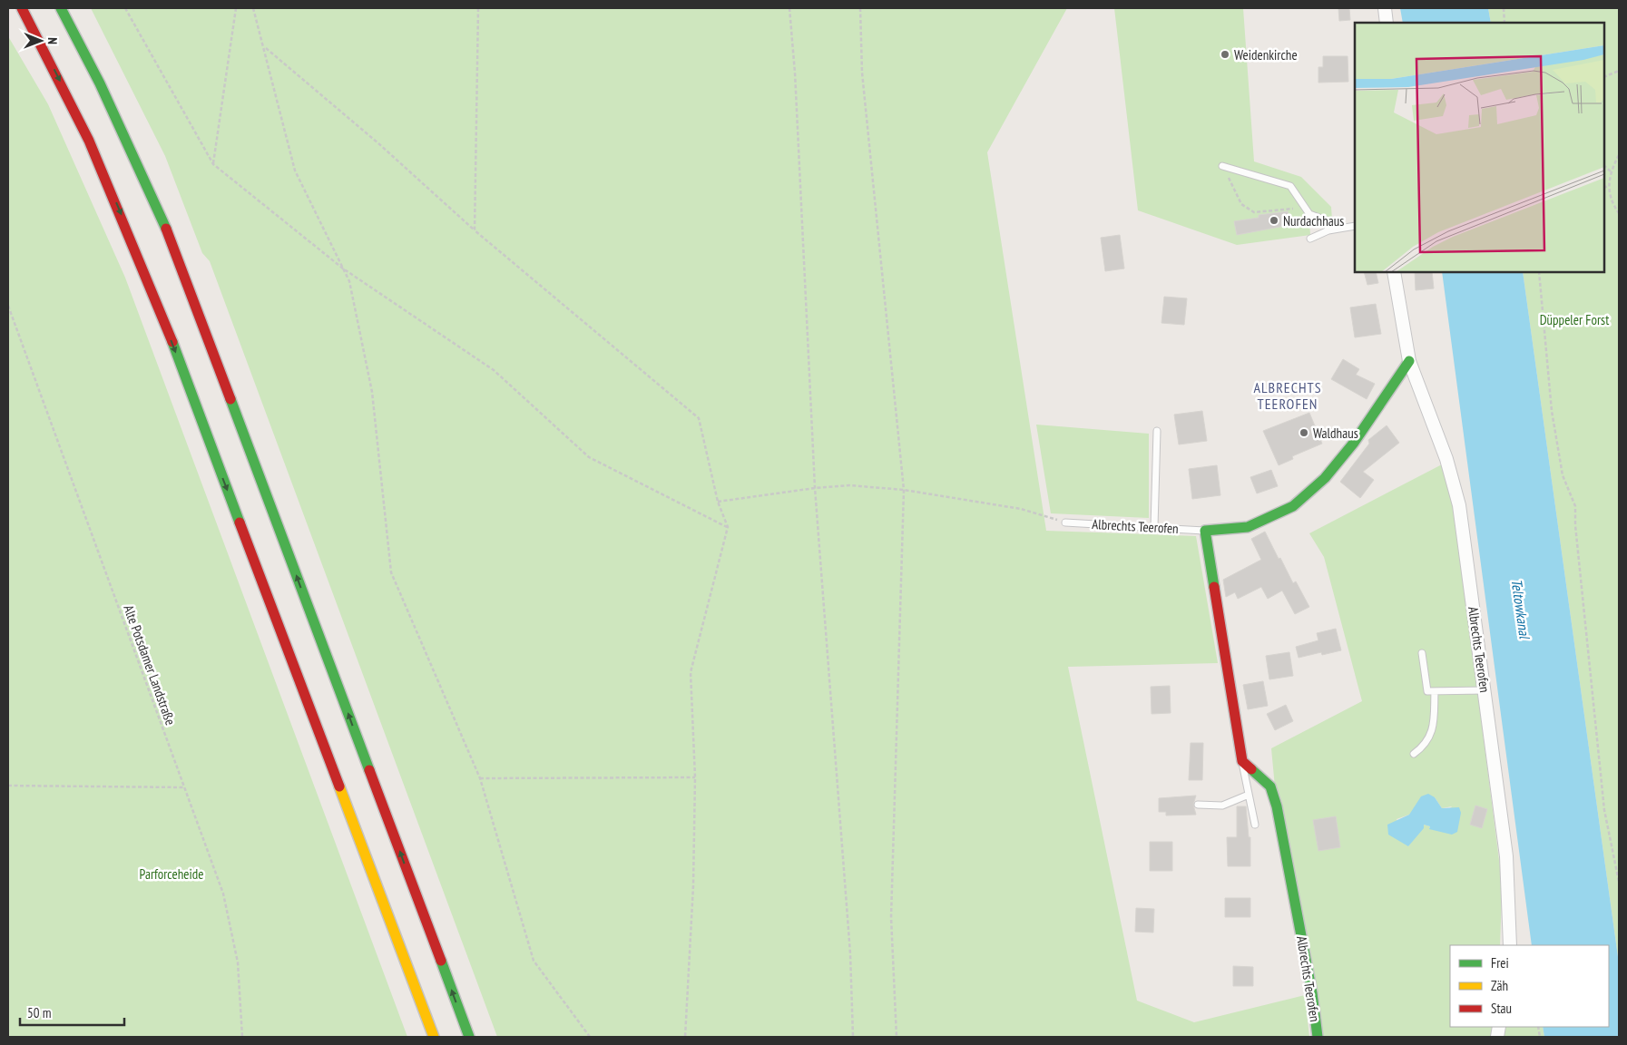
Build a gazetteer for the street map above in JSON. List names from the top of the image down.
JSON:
{
  "streets": {
    "main road": ["Albrechts Teerofen"],
    "path": ["Alte Potsdamer Landstraße"]
  },
  "districts": ["ALBRECHTS TEEROFEN"],
  "water": ["Teltowkanal"],
  "parks": ["Düppeler Forst", "Parforceheide"],
  "places": ["Weidenkirche", "Nurdachhaus", "Waldhaus"],
  "legend": ["Frei", "Zäh", "Stau"],
  "scale_bar": "50 m",
  "north": "right"
}
